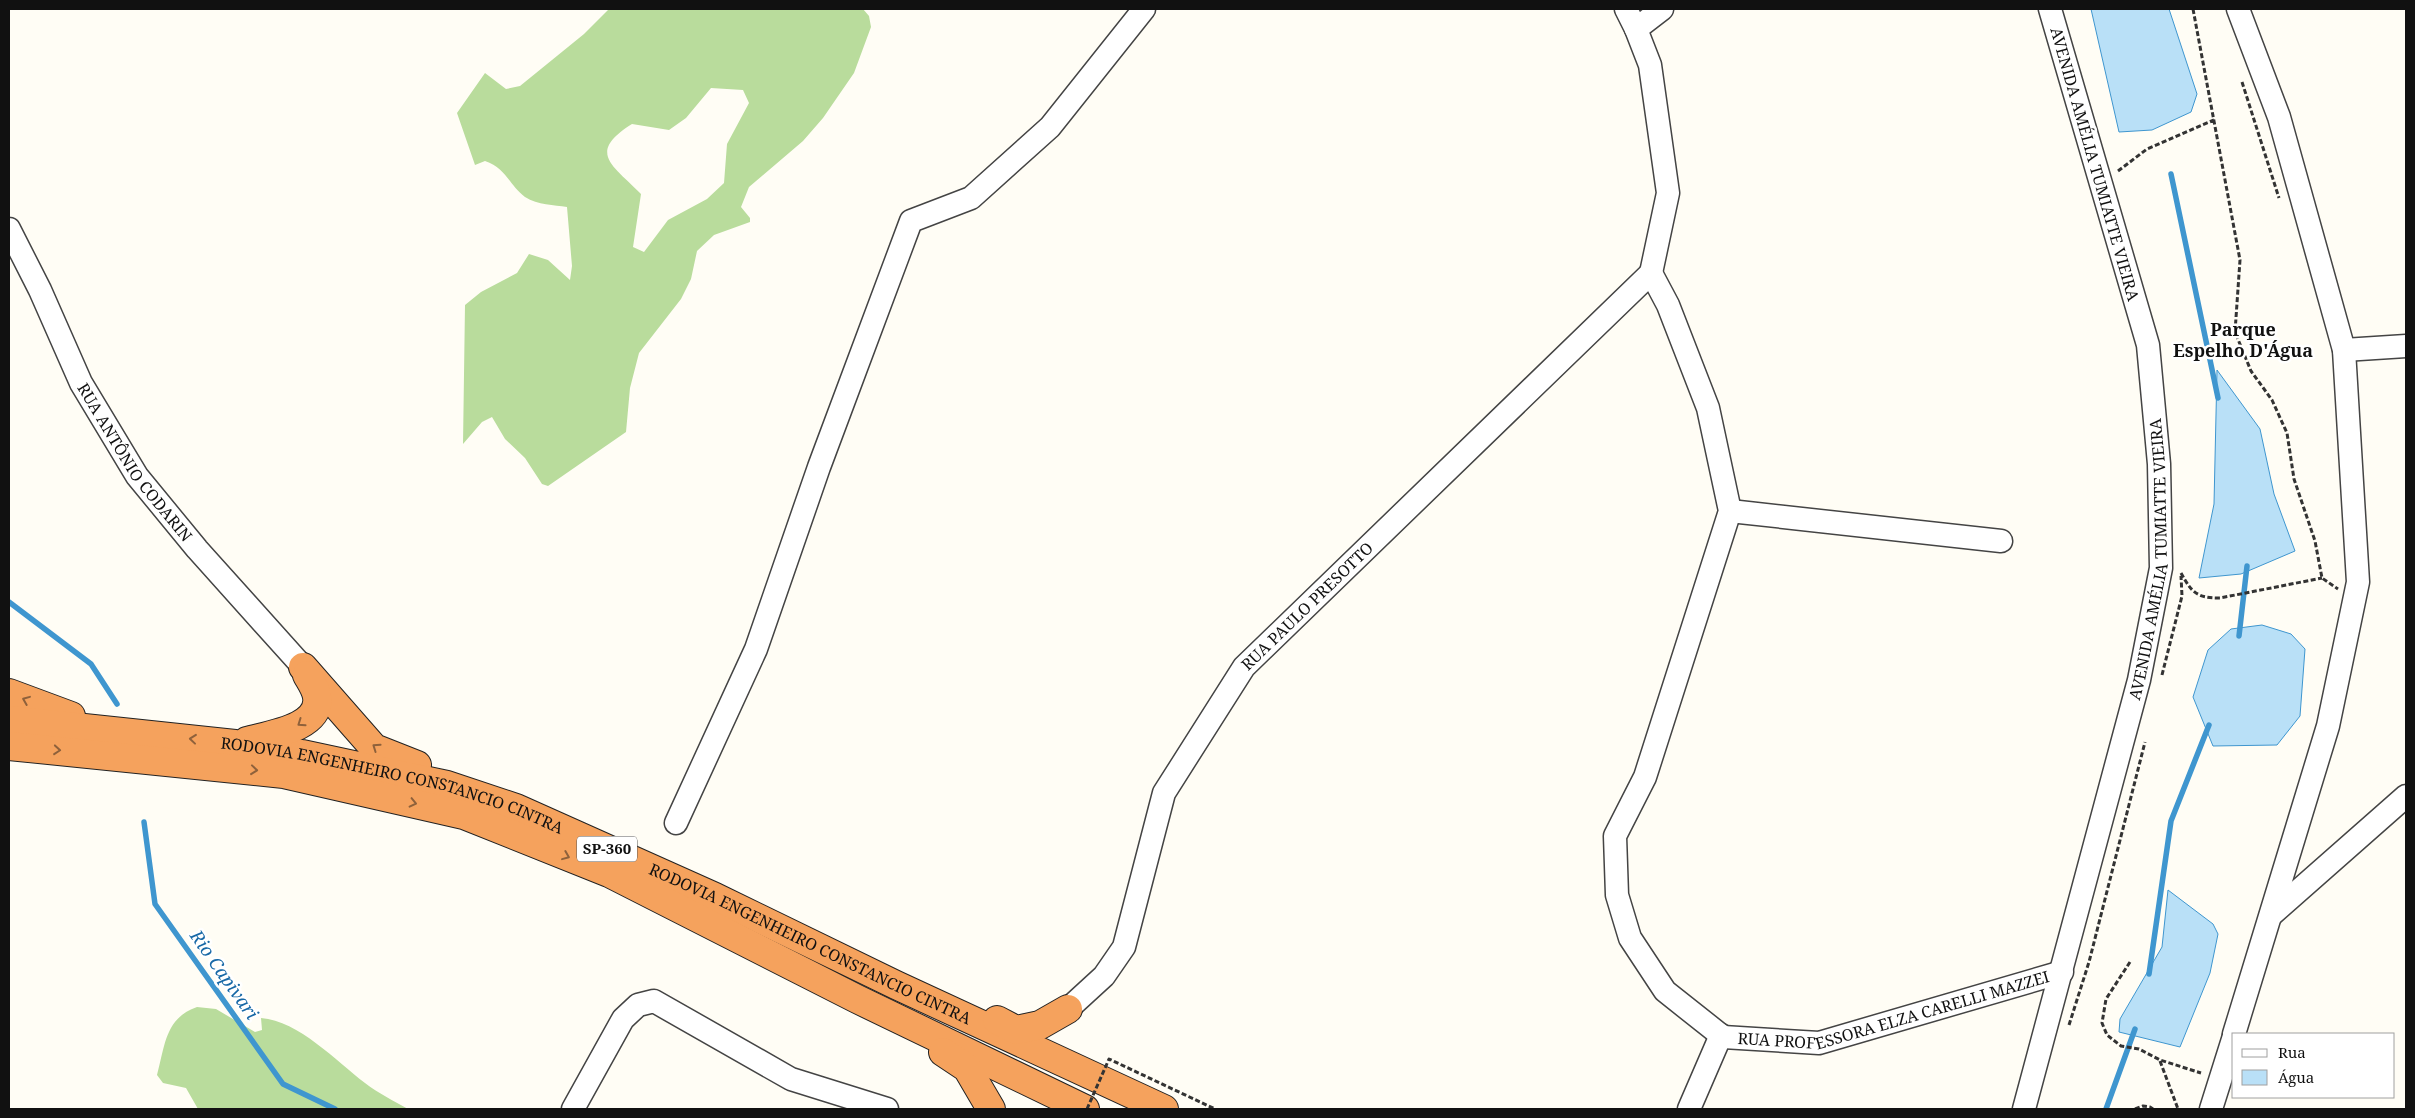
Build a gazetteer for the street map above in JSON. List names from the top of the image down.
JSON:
{
  "streets": {
    "highway": ["RODOVIA ENGENHEIRO CONSTANCIO CINTRA", "SP-360"],
    "street": [
      "AVENIDA AMÉLIA TUMIATTE VIEIRA",
      "RUA ANTÔNIO CODARIN",
      "RUA PAULO PRESOTTO",
      "RUA PROFESSORA ELZA CARELLI MAZZEI"
    ]
  },
  "crossings": [
    ["AVENIDA AMÉLIA TUMIATTE VIEIRA", "RUA PROFESSORA ELZA CARELLI MAZZEI"],
    ["RUA PAULO PRESOTTO", "RUA PROFESSORA ELZA CARELLI MAZZEI"]
  ],
  "districts": ["Parque Espelho D'Água"],
  "water": ["Rio Capivari"],
  "legend": ["Rua", "Água"]
}
